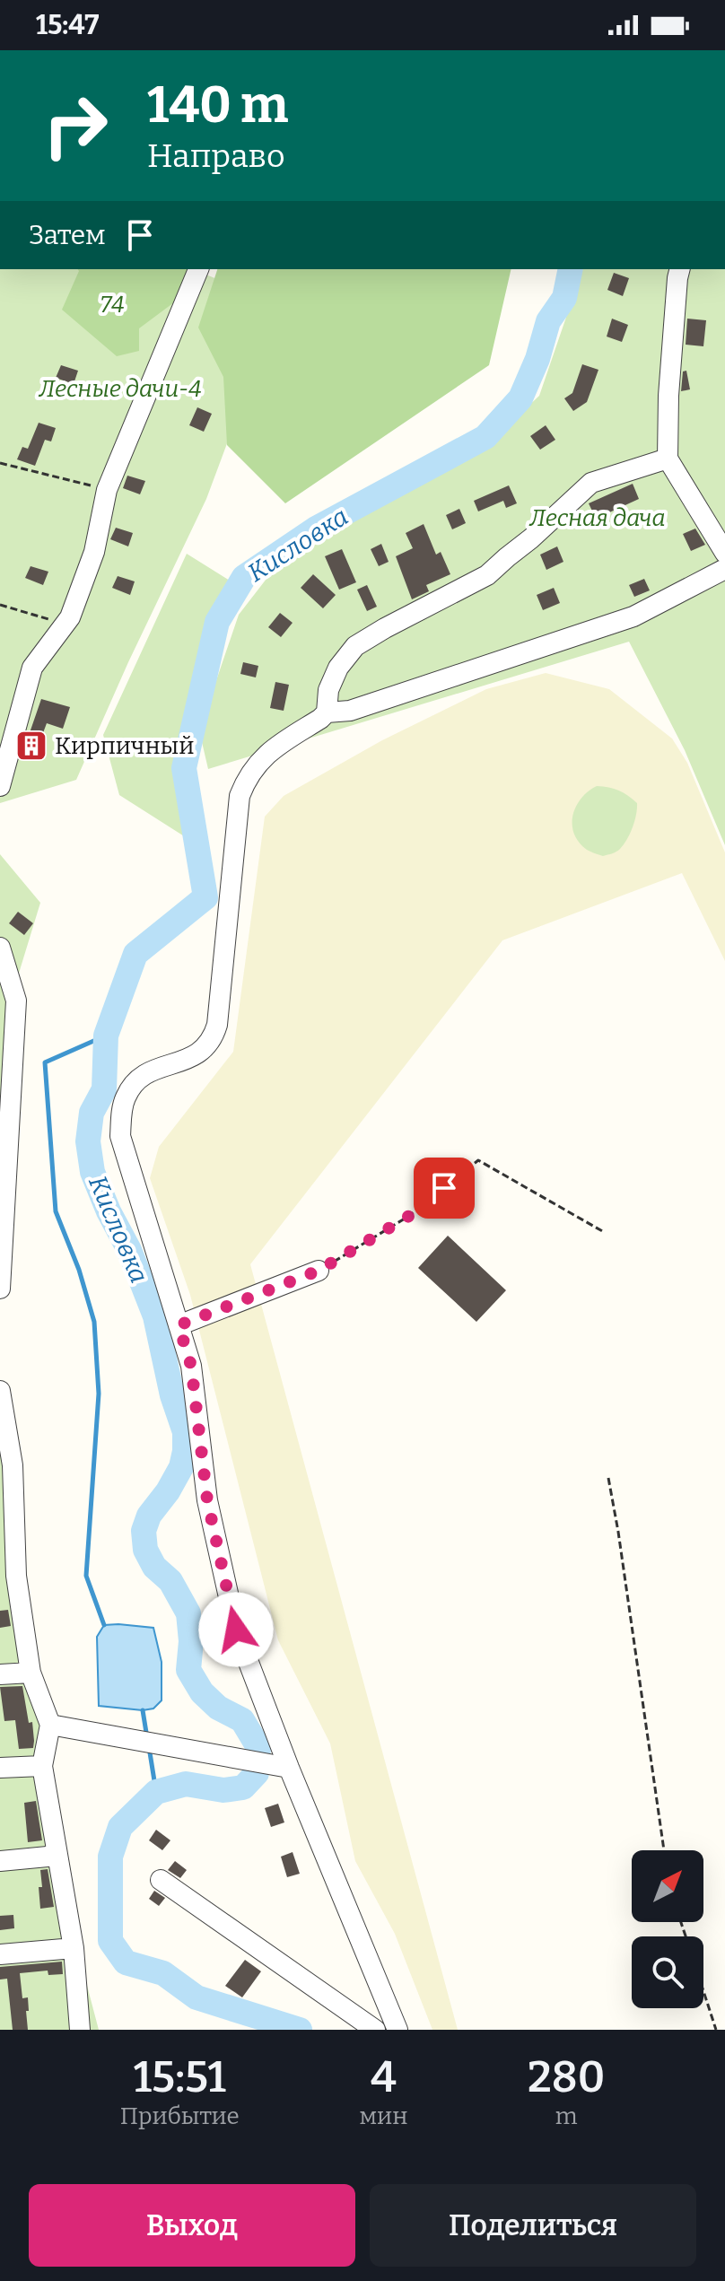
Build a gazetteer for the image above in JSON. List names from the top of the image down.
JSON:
{
  "water": ["Кисловка"],
  "parks": ["74", "Лесные дачи-4", "Лесная дача"],
  "places": {
    "building": ["Кирпичный"]
  },
  "north": "top right",
  "page": {
    "status": "15:47",
    "turn": ["140 m", "Направо"],
    "then": "Затем",
    "eta": [
      "15:51",
      "Прибытие",
      "4",
      "мин",
      "280",
      "m"
    ],
    "buttons": ["Выход", "Поделиться"]
  }
}
